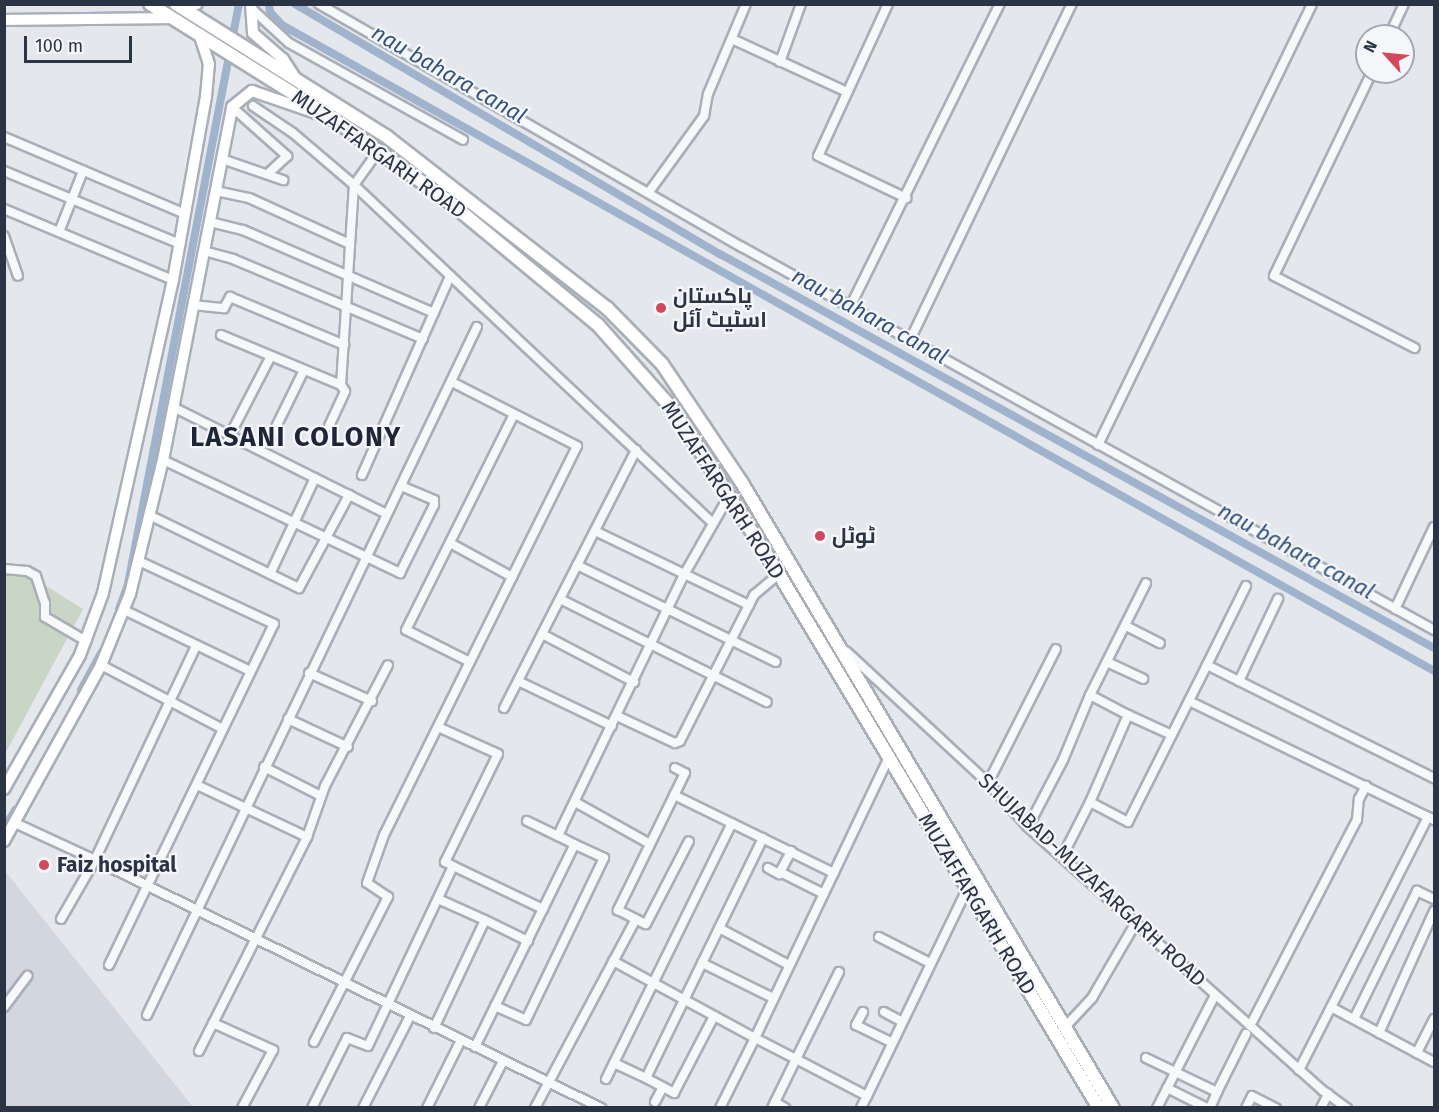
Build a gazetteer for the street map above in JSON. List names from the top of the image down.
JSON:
{
  "streets": {
    "main road": ["MUZAFFARGARH ROAD"],
    "street": ["SHUJABAD-MUZAFARGARH ROAD"]
  },
  "crossings": [
    ["MUZAFFARGARH ROAD", "SHUJABAD-MUZAFARGARH ROAD"]
  ],
  "districts": ["LASANI COLONY"],
  "water": ["nau bahara canal"],
  "places": ["پاکستان اسٹیٹ آئل", "ٹوٹل", "Faiz hospital"],
  "scale_bar": "100 m",
  "north": "top left"
}
